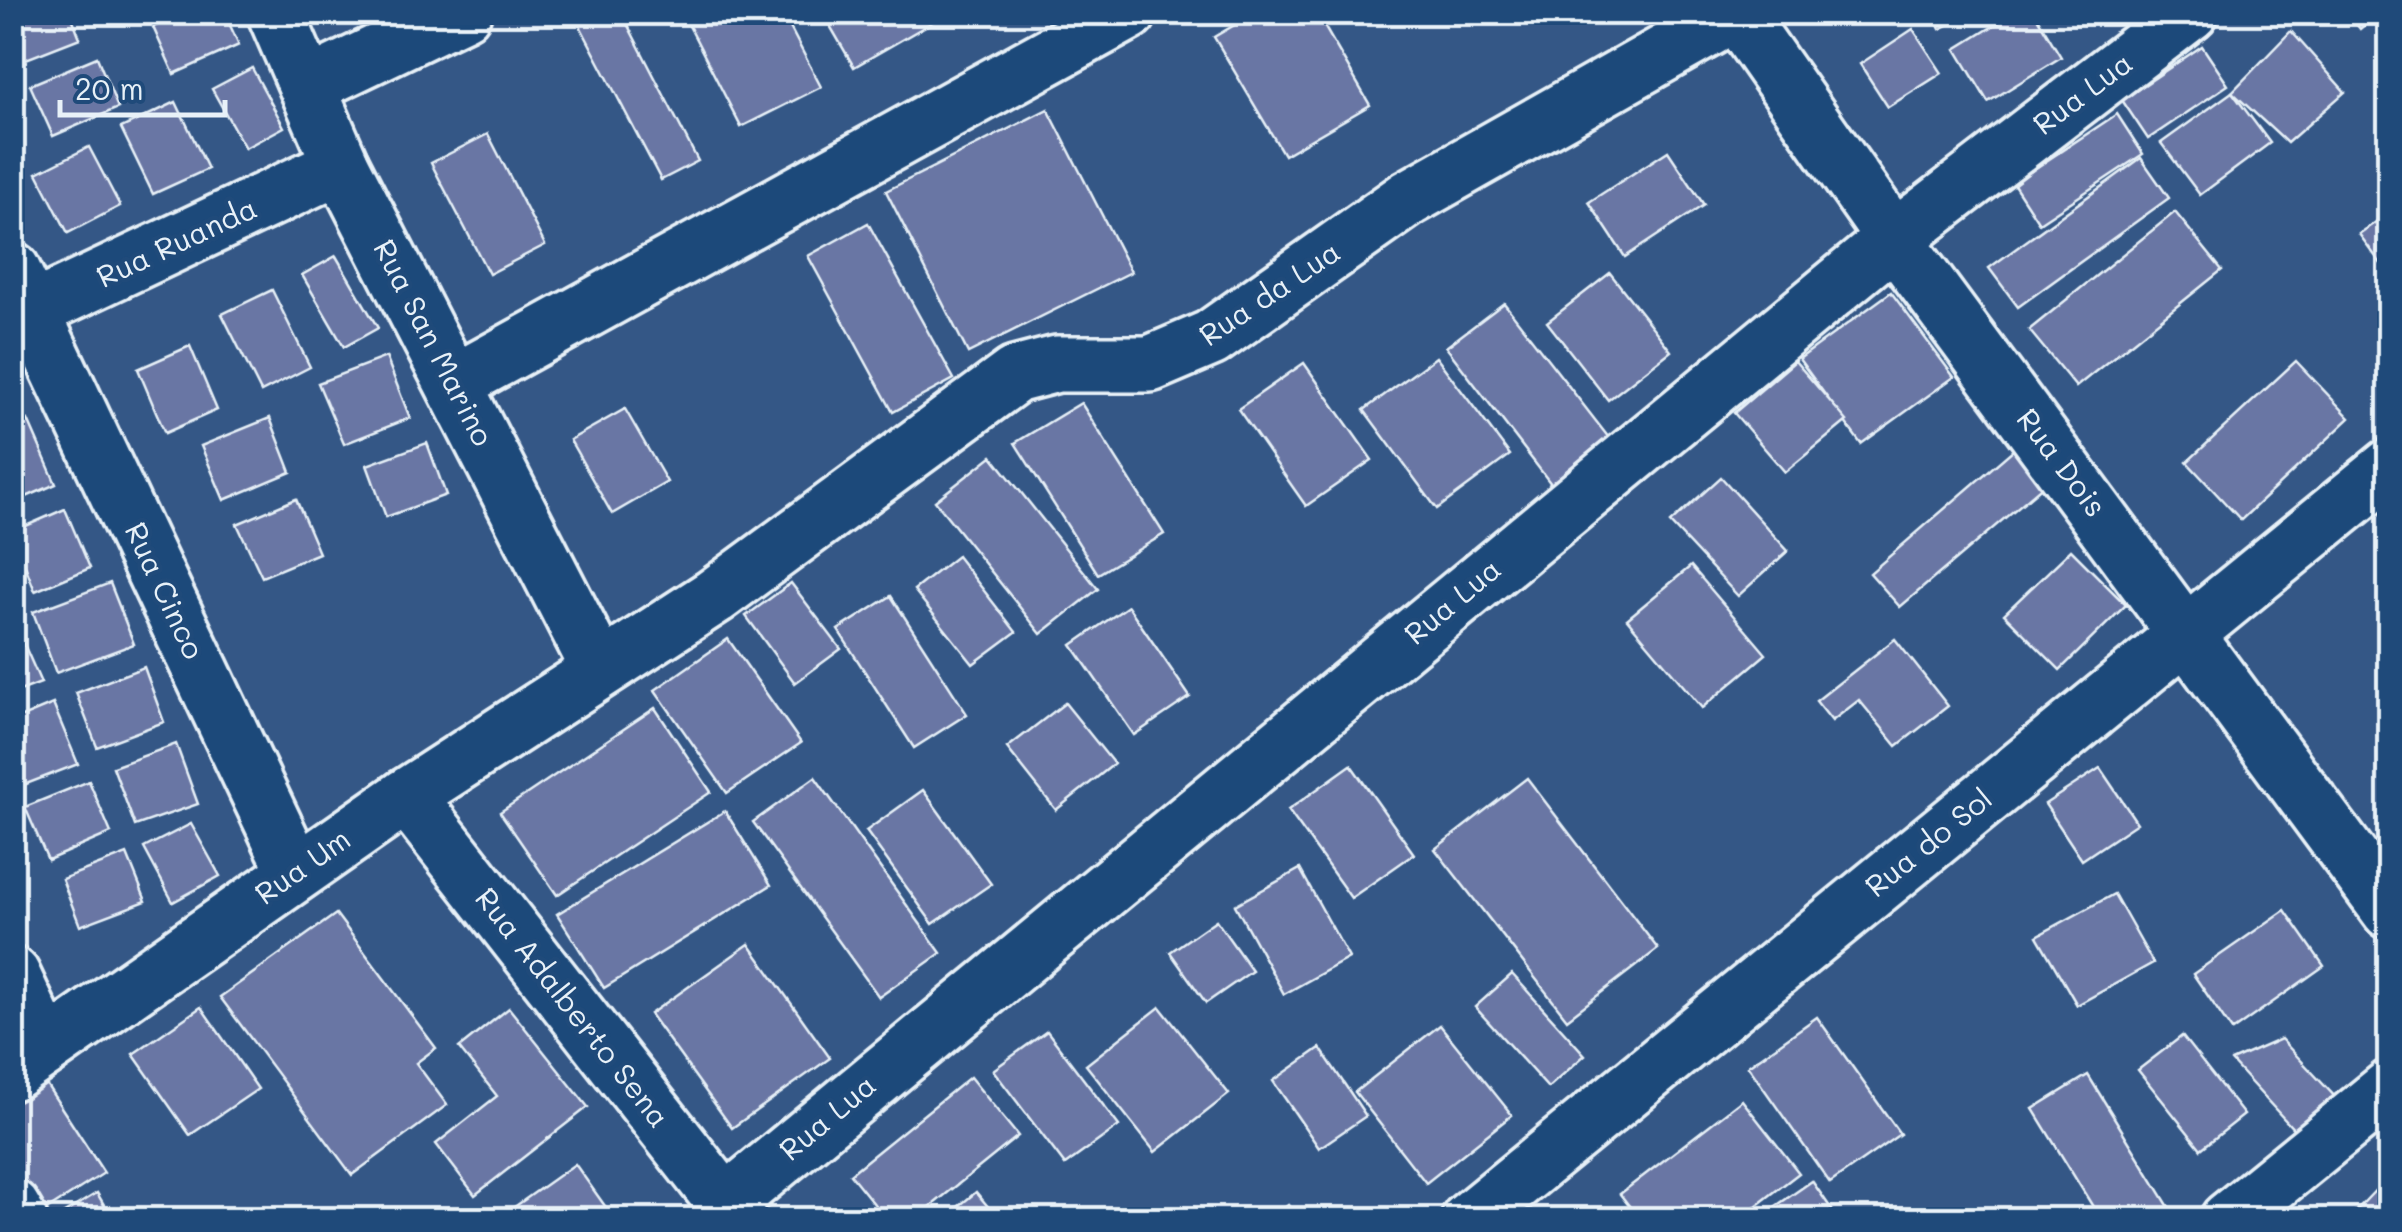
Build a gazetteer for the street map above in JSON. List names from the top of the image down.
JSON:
{
  "streets": {
    "street": [
      "Rua Lua",
      "Rua Ruanda",
      "Rua da Lua",
      "Rua San Marino",
      "Rua Dois",
      "Rua Cinco",
      "Rua do Sol",
      "Rua Um",
      "Rua Adalberto Sena"
    ]
  },
  "crossings": [
    ["Rua Lua", "Rua Dois"],
    ["Rua Lua", "Rua Adalberto Sena"],
    ["Rua Ruanda", "Rua San Marino"],
    ["Rua Ruanda", "Rua Cinco"],
    ["Rua da Lua", "Rua San Marino"],
    ["Rua da Lua", "Rua Dois"],
    ["Rua da Lua", "Rua Um"],
    ["Rua San Marino", "Rua Um"],
    ["Rua Dois", "Rua do Sol"],
    ["Rua Cinco", "Rua Um"],
    ["Rua Um", "Rua Adalberto Sena"]
  ],
  "scale_bar": "20 m"
}
